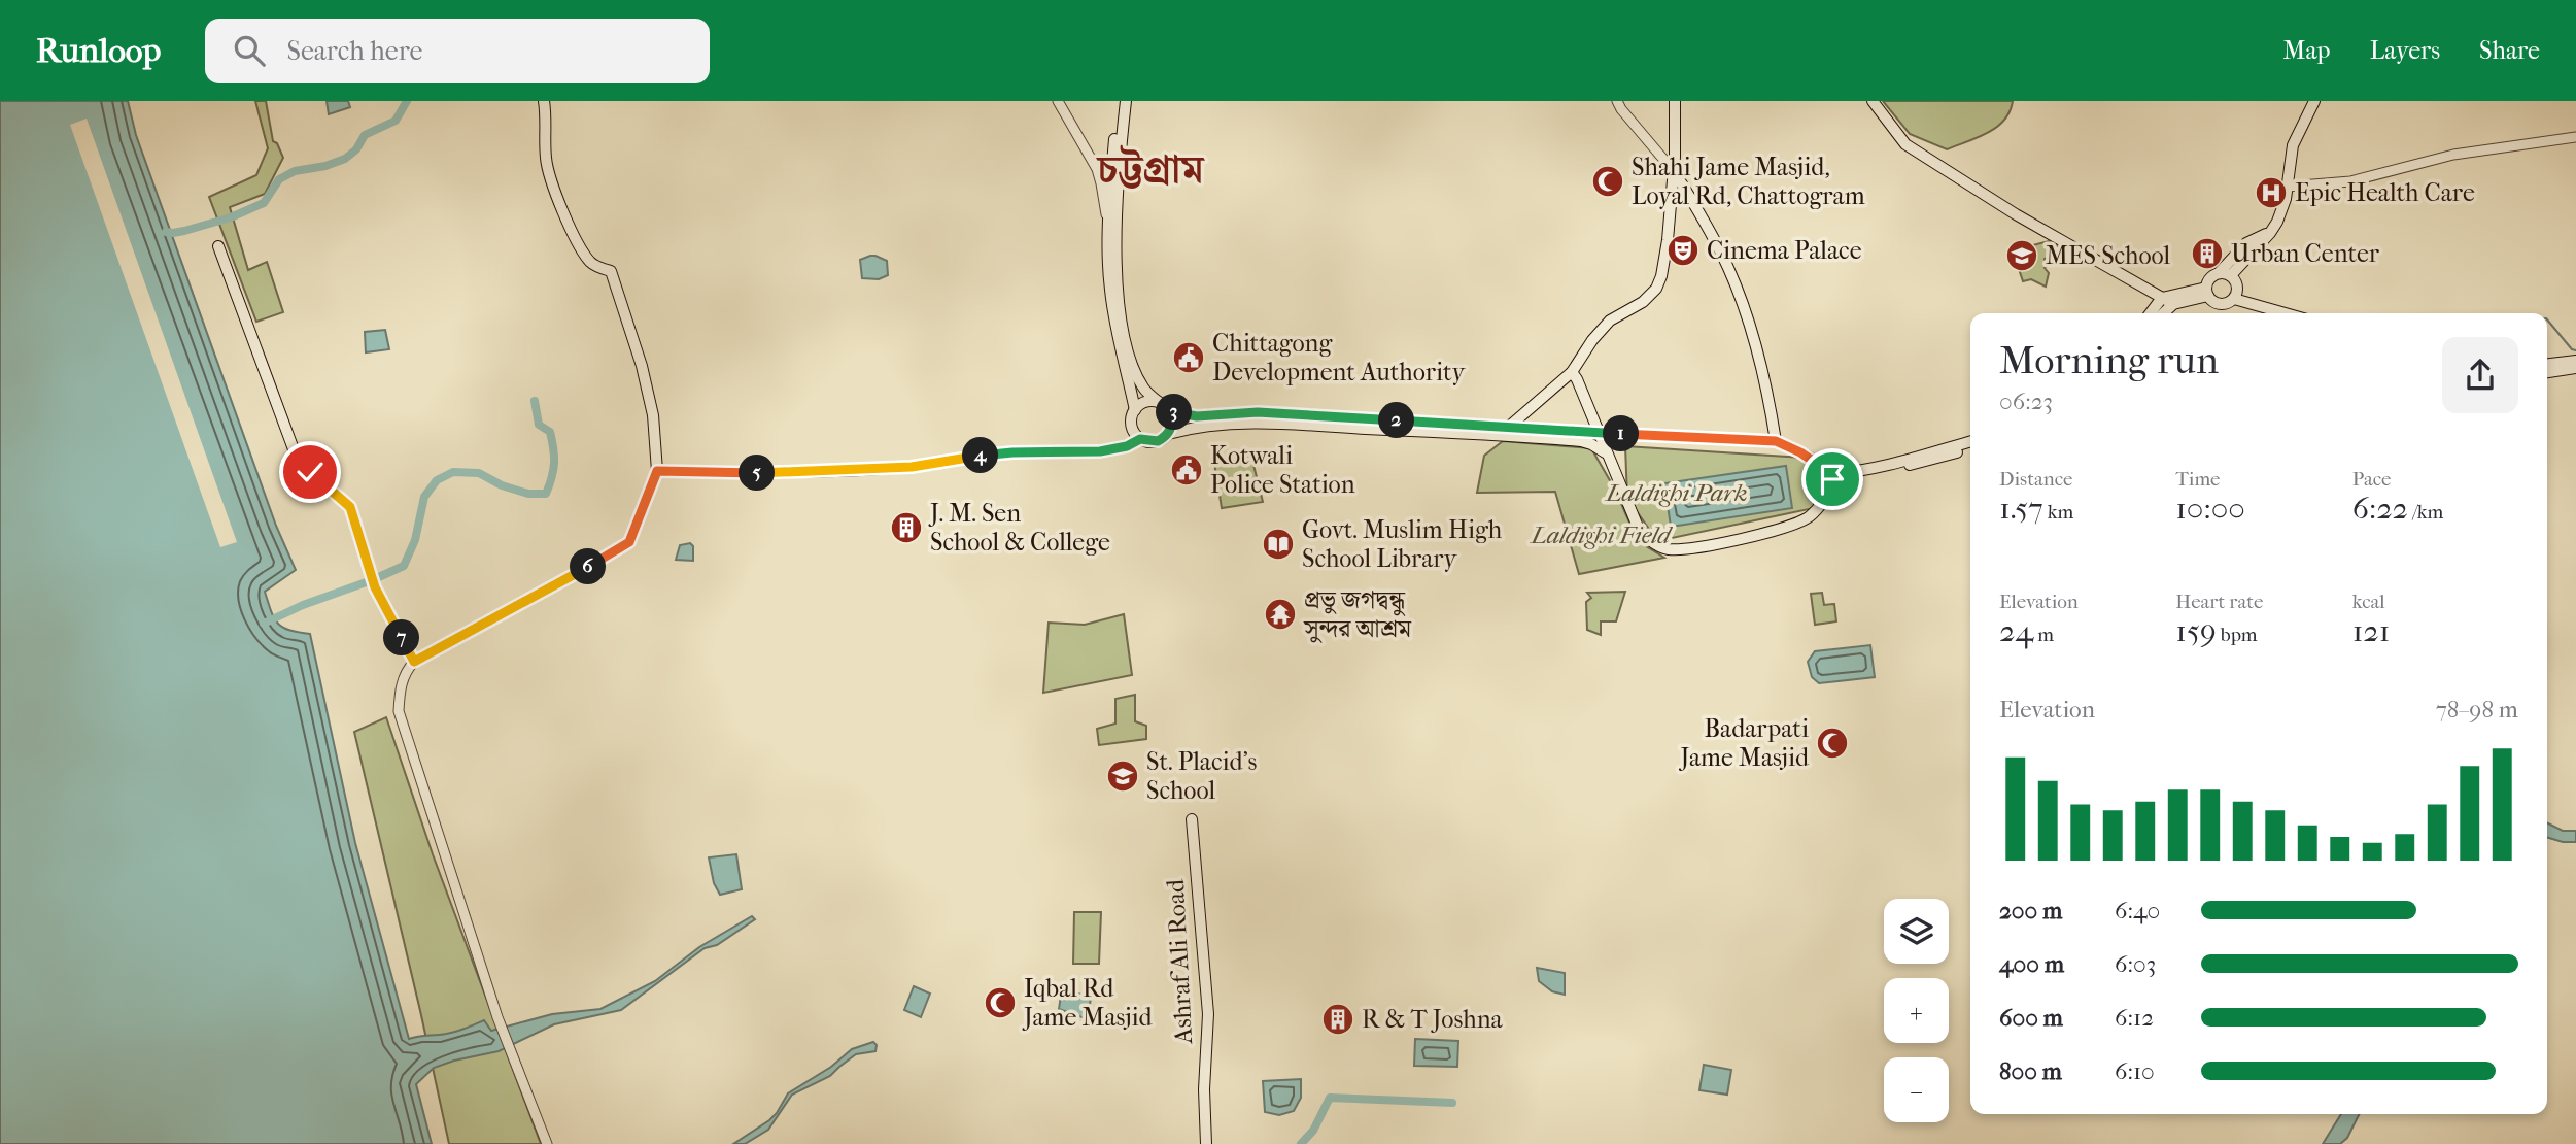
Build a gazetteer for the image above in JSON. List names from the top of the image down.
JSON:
{
  "streets": {
    "main road": ["Ashraf Ali Road"]
  },
  "districts": ["চট্টগ্রাম"],
  "parks": ["Laldighi Park", "Laldighi Field"],
  "places": {
    "mosque": ["Shahi Jame Masjid, Loyal Rd, Chattogram", "Badarpati Jame Masjid", "Iqbal Rd Jame Masjid"],
    "hospital": ["Epic Health Care"],
    "theatre": ["Cinema Palace"],
    "building": ["Urban Center", "J. M. Sen School & College", "R & T Joshna"],
    "school or university": ["MES School", "St. Placid's School"],
    "public building": ["Chittagong Development Authority", "Kotwali Police Station"],
    "library": ["Govt. Muslim High School Library"],
    "temple": ["প্রভু জগদ্বন্ধু সুন্দর আশ্রম"]
  },
  "page": {
    "header": "Runloop",
    "search": "Search here",
    "nav": ["Map", "Layers", "Share"],
    "heading": ["Morning run", "06:23"],
    "pins": [
      "3",
      "2",
      "1",
      "4",
      "5",
      "6",
      "7"
    ],
    "stats": [
      ["Distance", "1.57 km"],
      ["Time", "10:00"],
      ["Pace", "6:22 /km"],
      ["Elevation", "24 m"],
      ["Heart rate", "159 bpm"],
      ["kcal", "121"]
    ],
    "chart": ["Elevation", "78–98 m"],
    "list": [
      {
        "name": "200 m",
        "note": "6:40"
      },
      {
        "name": "400 m",
        "note": "6:03"
      },
      {
        "name": "600 m",
        "note": "6:12"
      },
      {
        "name": "800 m",
        "note": "6:10"
      }
    ],
    "map_buttons": ["+", "−"]
  }
}
